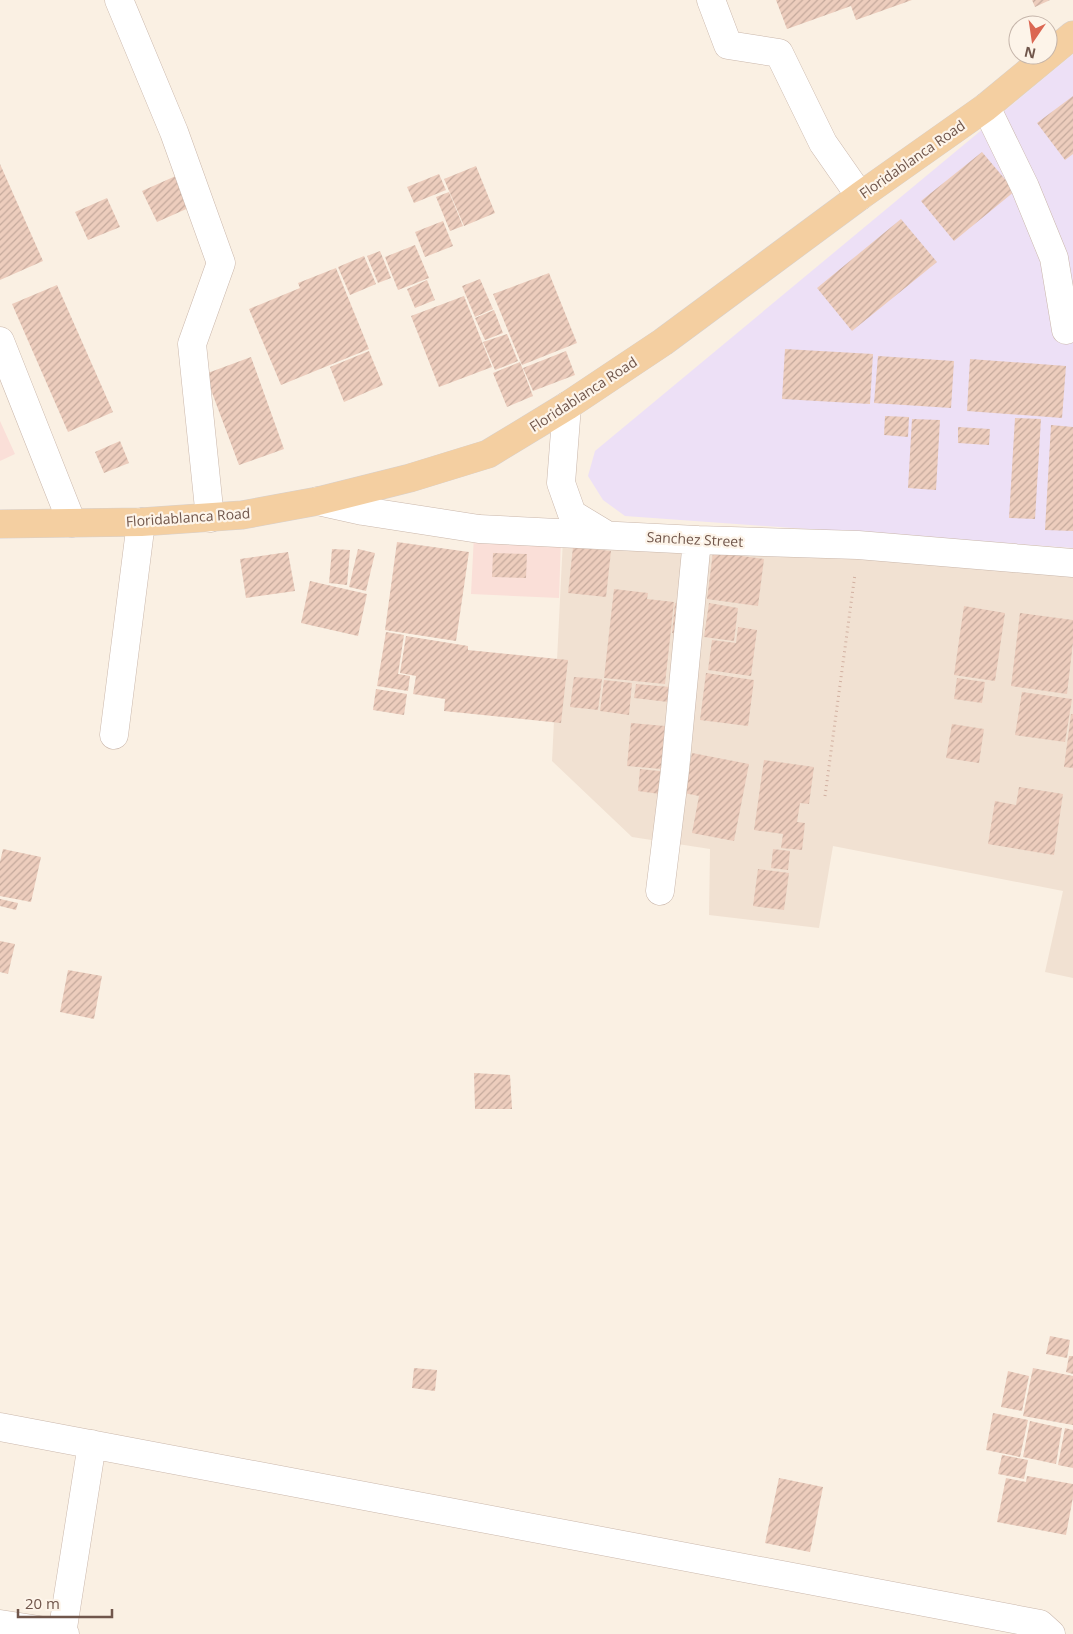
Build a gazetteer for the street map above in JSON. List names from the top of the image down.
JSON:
{
  "streets": {
    "main road": ["Floridablanca Road"],
    "street": ["Sanchez Street"]
  },
  "crossings": [
    ["Floridablanca Road", "Sanchez Street"]
  ],
  "scale_bar": "20 m",
  "north": "bottom"
}
